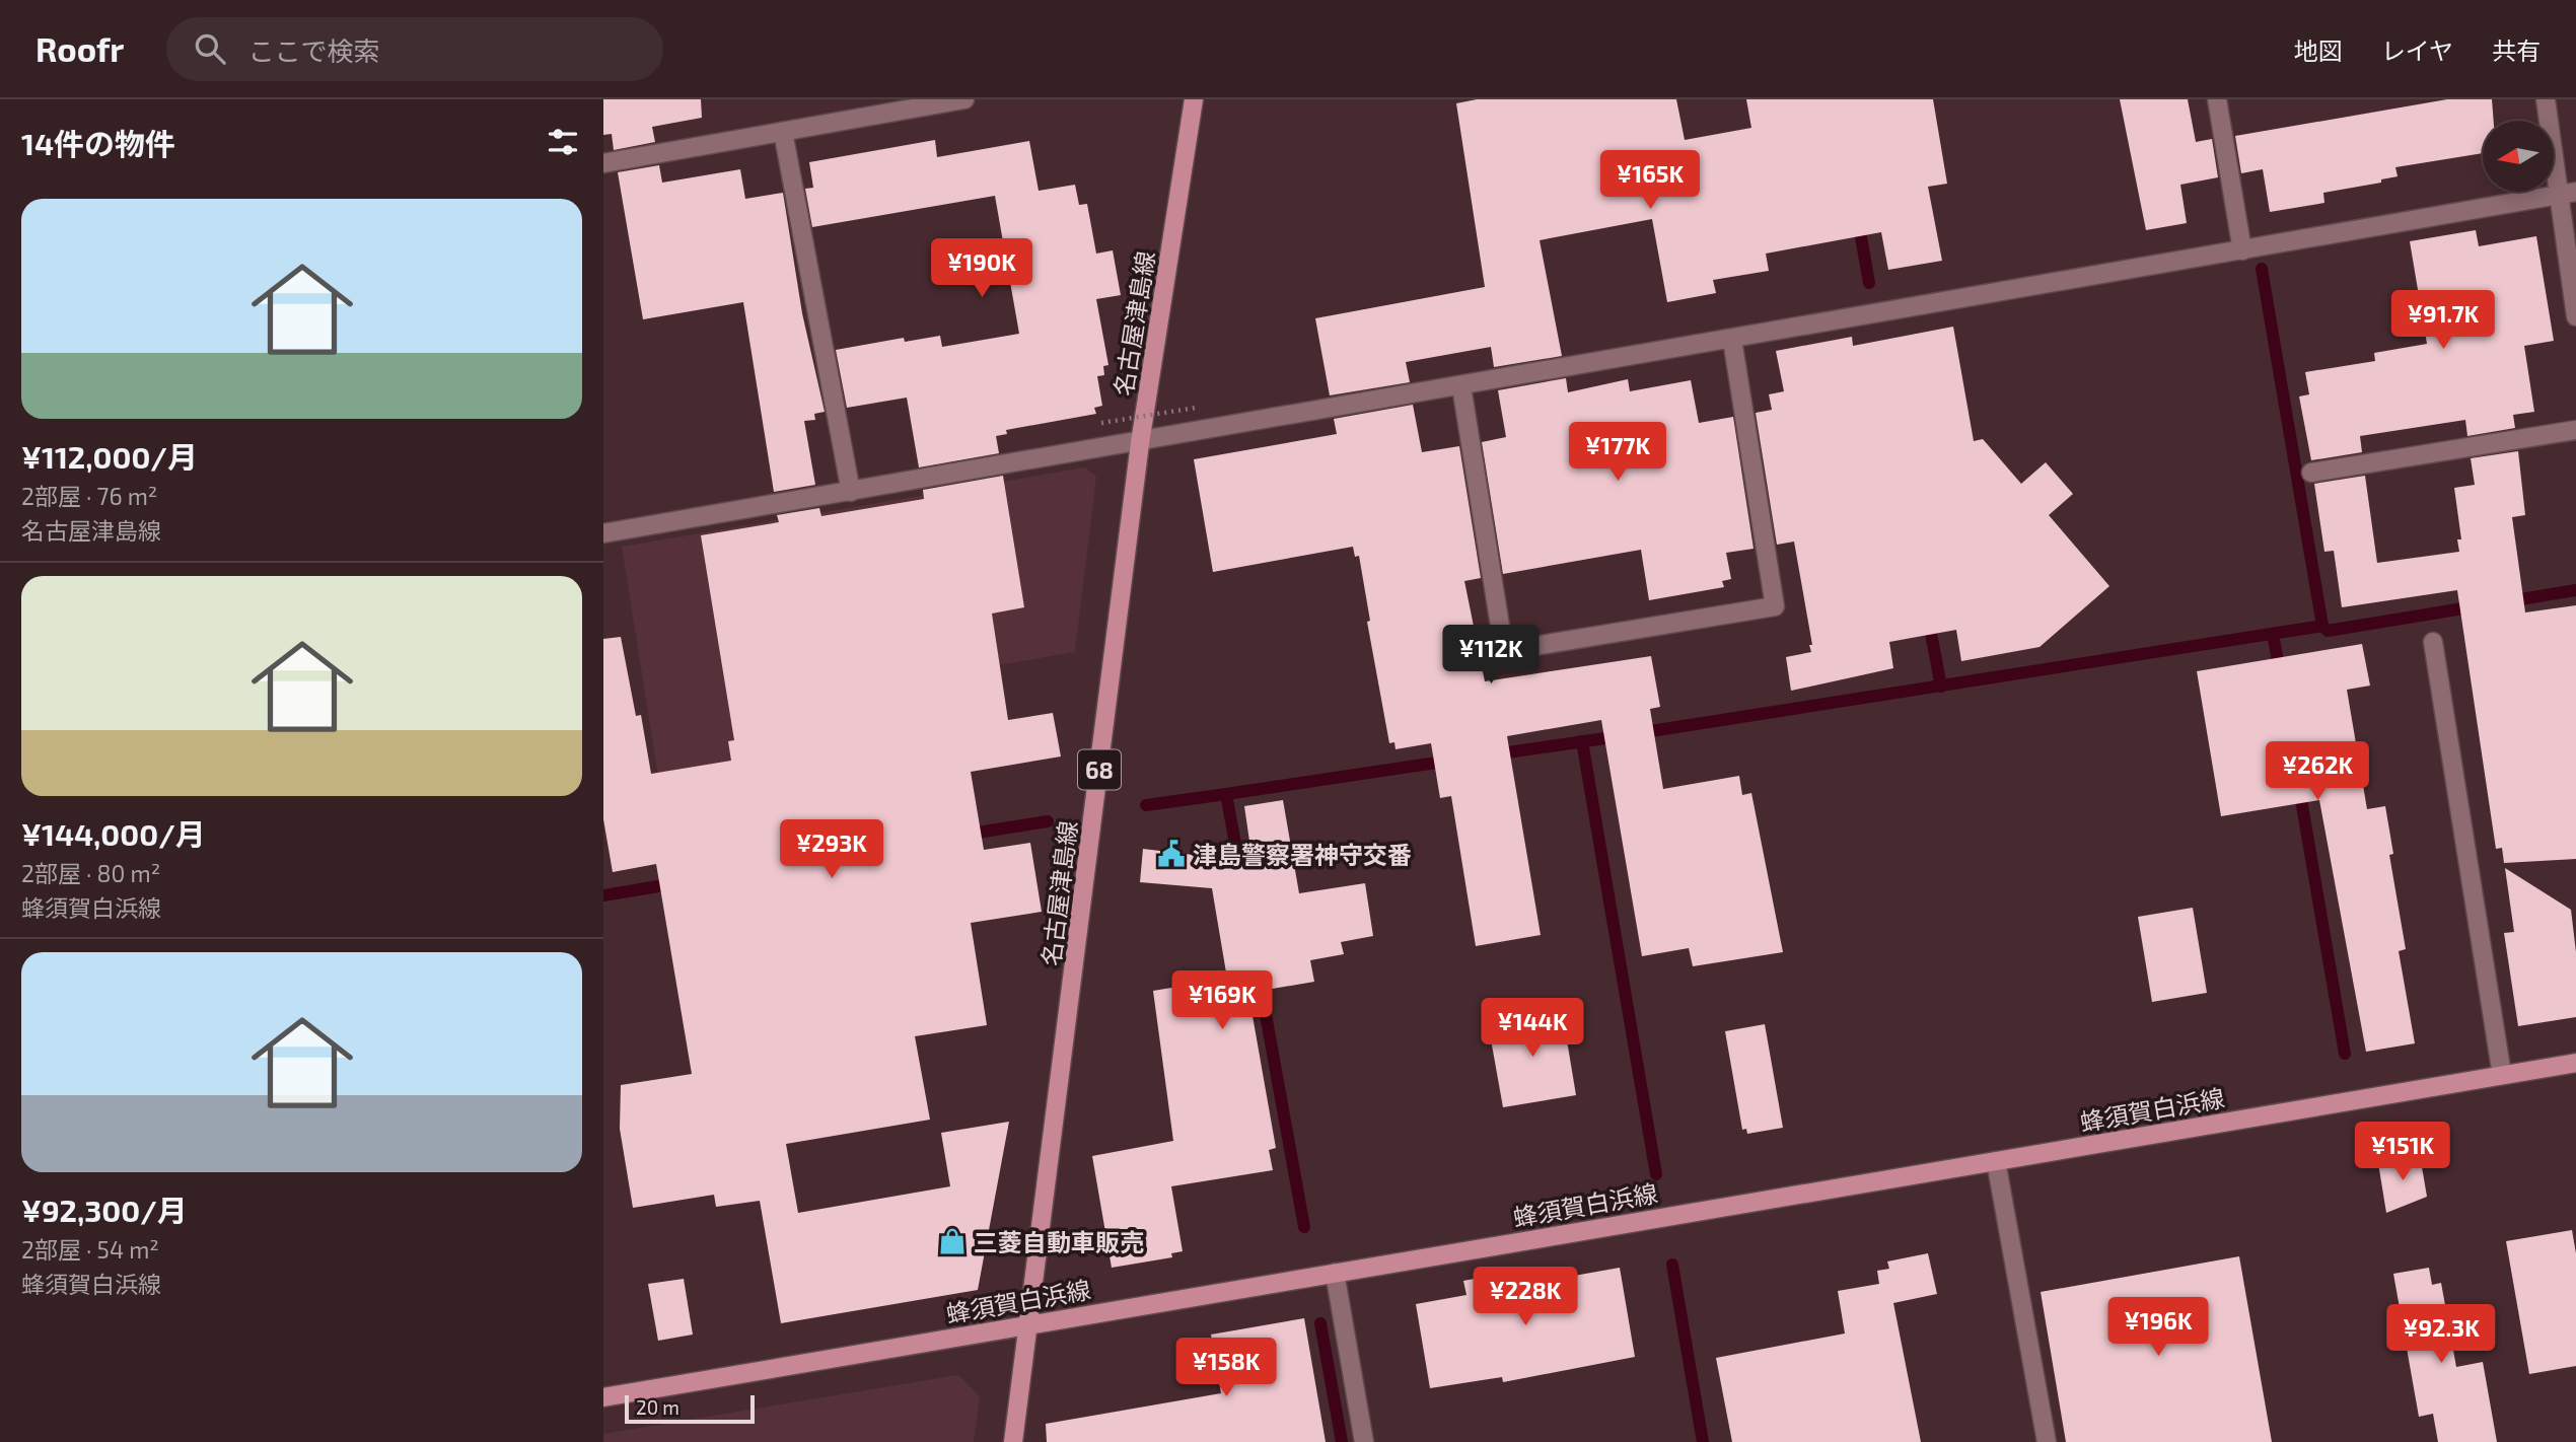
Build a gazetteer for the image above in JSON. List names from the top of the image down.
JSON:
{
  "streets": {
    "main road": ["名古屋津島線", "68", "蜂須賀白浜線"]
  },
  "crossings": [
    ["名古屋津島線", "蜂須賀白浜線"]
  ],
  "places": {
    "public building": ["津島警察署神守交番"],
    "shop": ["三菱自動車販売"]
  },
  "scale_bar": "20 m",
  "north": "left",
  "page": {
    "header": "Roofr",
    "search": "ここで検索",
    "nav": ["地図", "レイヤ", "共有"],
    "heading": "14件の物件",
    "price": [
      "¥165K",
      "¥190K",
      "¥91.7K",
      "¥177K",
      "¥112K",
      "¥262K",
      "¥293K",
      "¥169K",
      "¥144K",
      "¥151K",
      "¥228K",
      "¥196K",
      "¥92.3K",
      "¥158K"
    ],
    "list": [
      {
        "name": "¥112,000/月",
        "note": "2部屋 · 76 m² · 名古屋津島線"
      },
      {
        "name": "¥144,000/月",
        "note": "2部屋 · 80 m² · 蜂須賀白浜線"
      },
      {
        "name": "¥92,300/月",
        "note": "2部屋 · 54 m² · 蜂須賀白浜線"
      }
    ],
    "scale": "20 m"
  }
}
